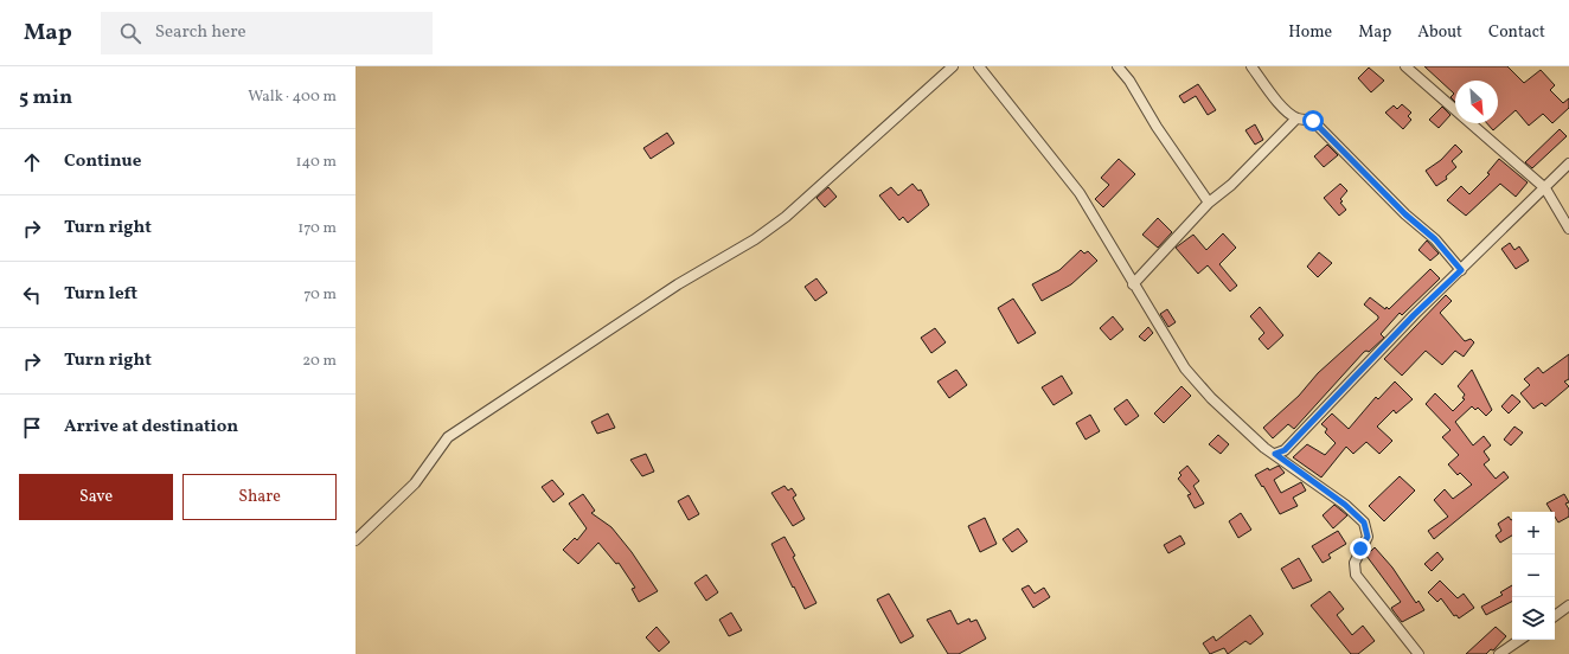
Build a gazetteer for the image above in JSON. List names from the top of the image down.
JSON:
{
  "north": "bottom right",
  "page": {
    "header": "Map",
    "search": "Search here",
    "nav": [
      "Home",
      "Map",
      "About",
      "Contact"
    ],
    "heading": ["5 min", "Walk · 400 m"],
    "list": [
      ["Continue", "140 m"],
      ["Turn right", "170 m"],
      ["Turn left", "70 m"],
      ["Turn right", "20 m"],
      "Arrive at destination"
    ],
    "buttons": ["Save", "Share"],
    "map_buttons": ["+", "−"]
  }
}
